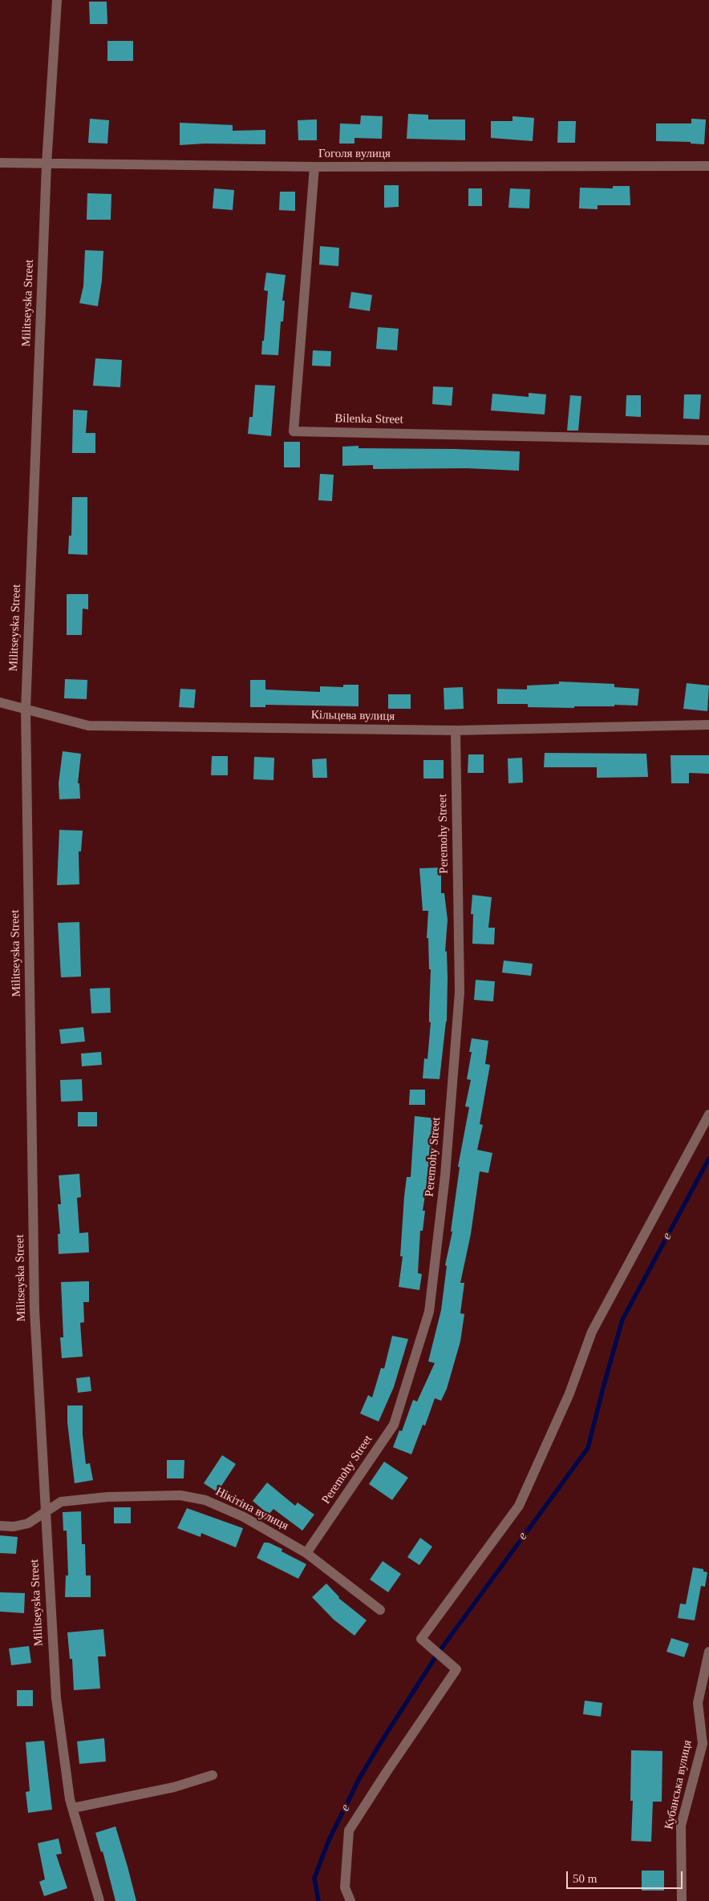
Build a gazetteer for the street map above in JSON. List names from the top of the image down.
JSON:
{
  "streets": {
    "street": [
      "Гоголя вулиця",
      "Militseyska Street",
      "Bilenka Street",
      "Кільцева вулиця",
      "Peremohy Street",
      "Нікітіна вулиця",
      "Кубанська вулиця"
    ]
  },
  "crossings": [
    ["Гоголя вулиця", "Militseyska Street"],
    ["Гоголя вулиця", "Bilenka Street"],
    ["Militseyska Street", "Кільцева вулиця"],
    ["Militseyska Street", "Нікітіна вулиця"],
    ["Кільцева вулиця", "Peremohy Street"],
    ["Peremohy Street", "Нікітіна вулиця"]
  ],
  "water": ["e"],
  "scale_bar": "50 m"
}
